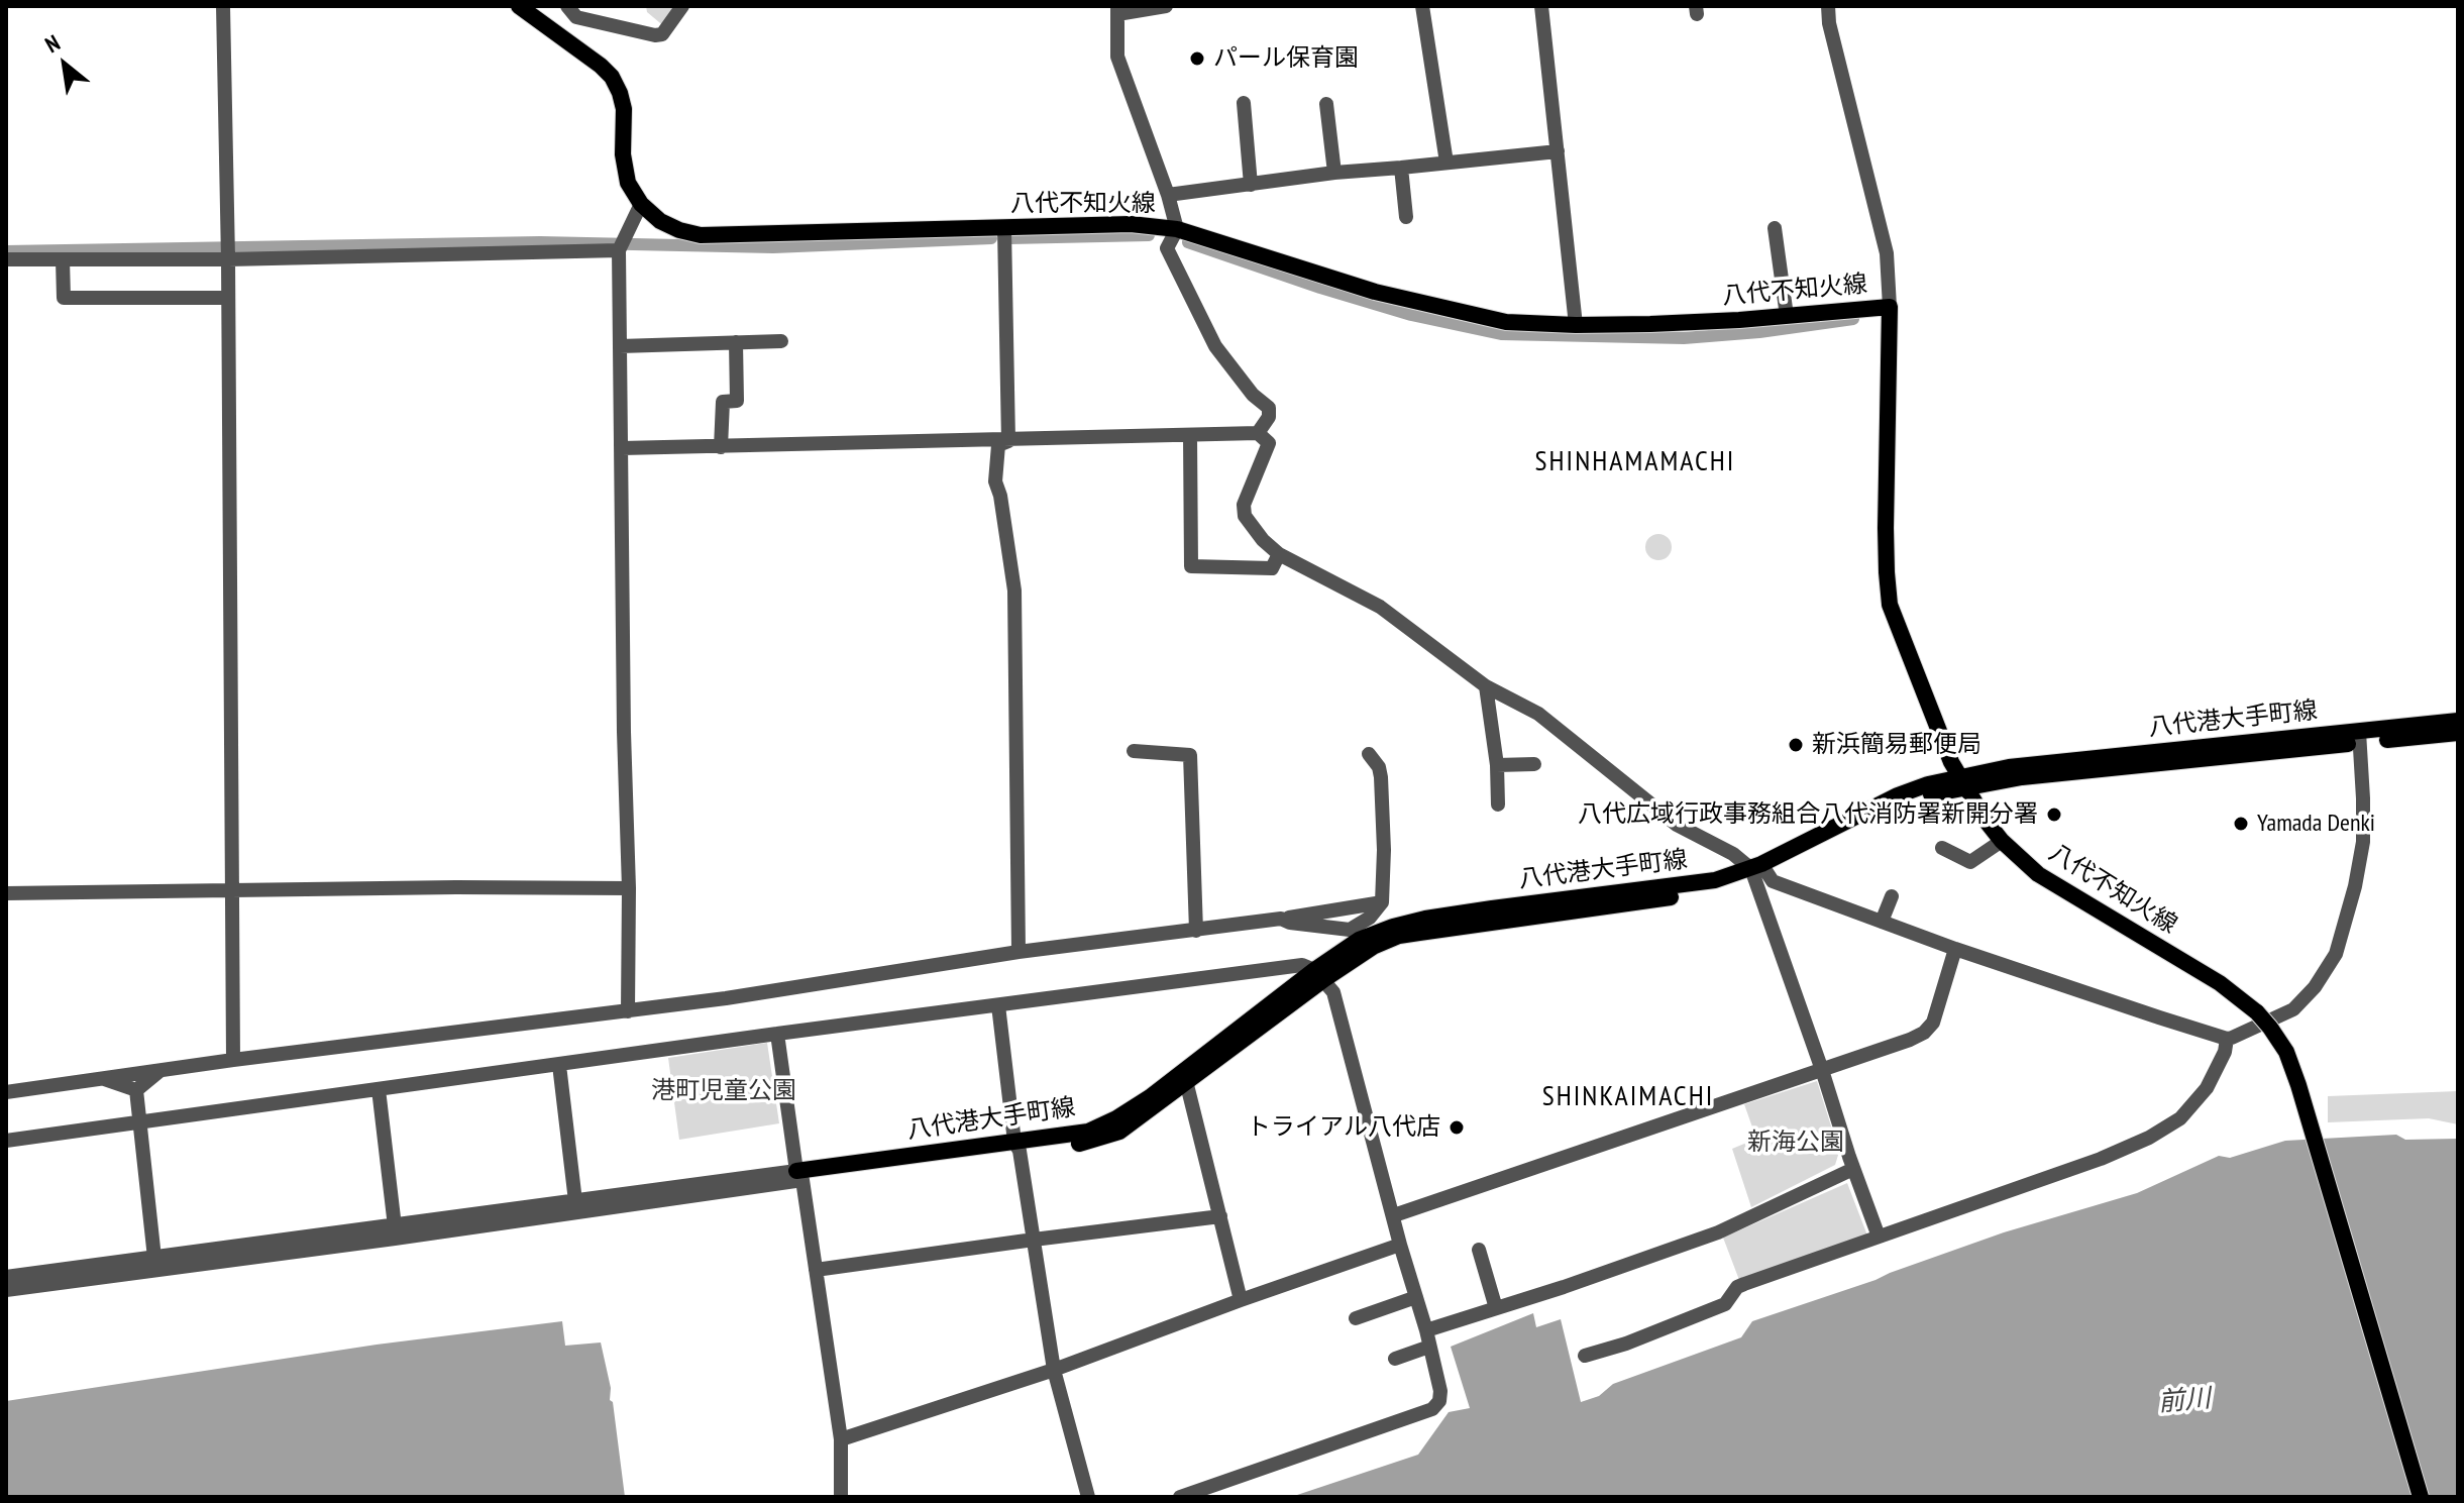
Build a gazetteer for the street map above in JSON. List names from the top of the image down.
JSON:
{
  "streets": {
    "main road": ["八代不知火線", "八代港大手町線"]
  },
  "crossings": [
    ["八代不知火線", "八代港大手町線"]
  ],
  "districts": ["SHINHAMAMACHI", "SHINKAIMACHI"],
  "water": ["前川"],
  "parks": ["港町児童公園", "新海公園"],
  "places": [
    "パール保育園",
    "新浜簡易郵便局",
    "八代広域行政事務組合八代消防署新開分署",
    "Yamada Denki",
    "トライアル八代店"
  ],
  "north": "top left"
}
